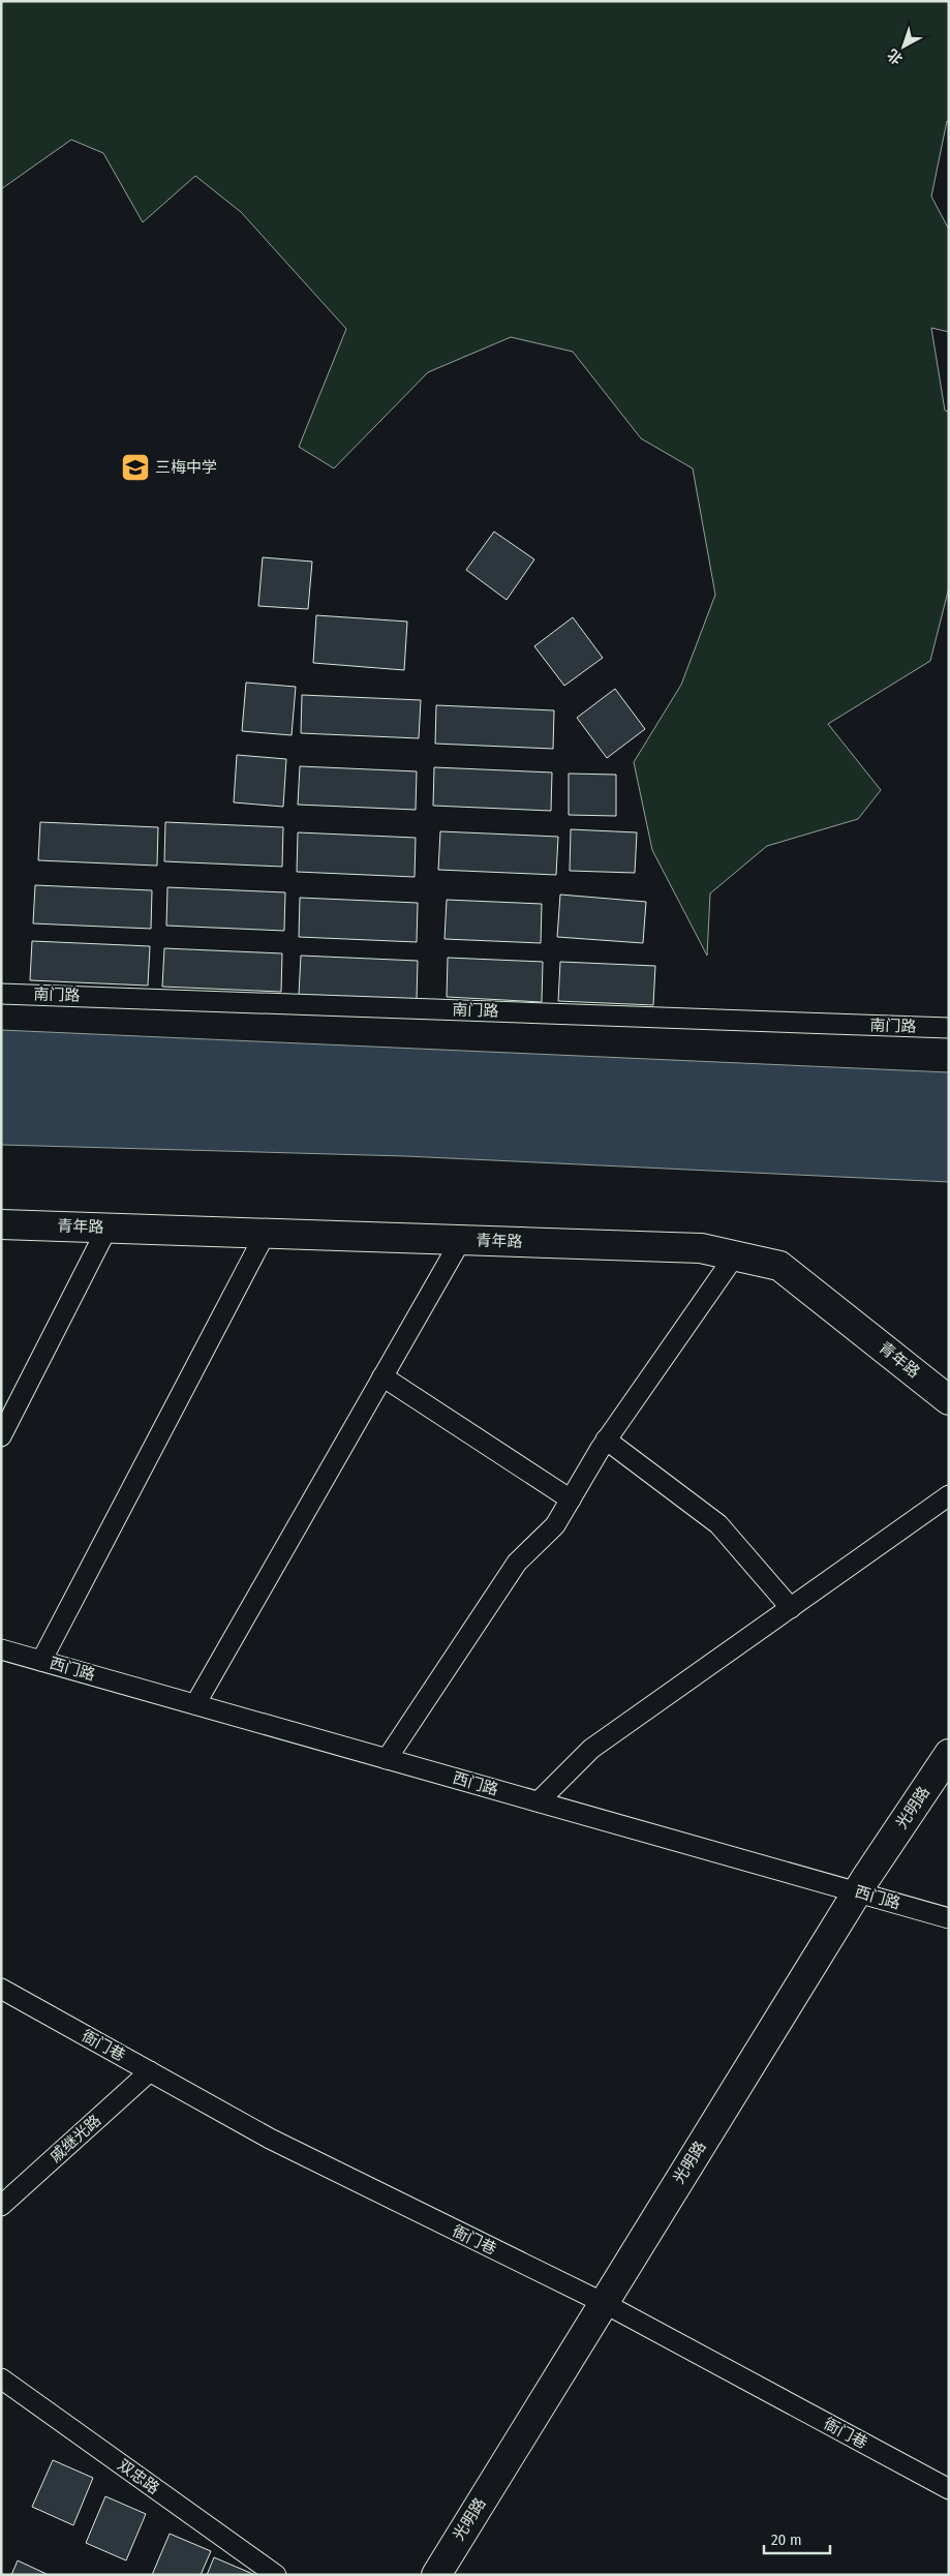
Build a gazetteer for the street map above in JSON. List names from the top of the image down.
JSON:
{
  "streets": {
    "main road": ["青年路", "光明路"],
    "street": [
      "南门路",
      "西门路",
      "衙门巷",
      "戚继光路",
      "双忠路"
    ]
  },
  "crossings": [
    ["西门路", "光明路"],
    ["光明路", "衙门巷"],
    ["衙门巷", "戚继光路"]
  ],
  "places": {
    "school or university": ["三梅中学"]
  },
  "scale_bar": "20 m",
  "north": "bottom left"
}
